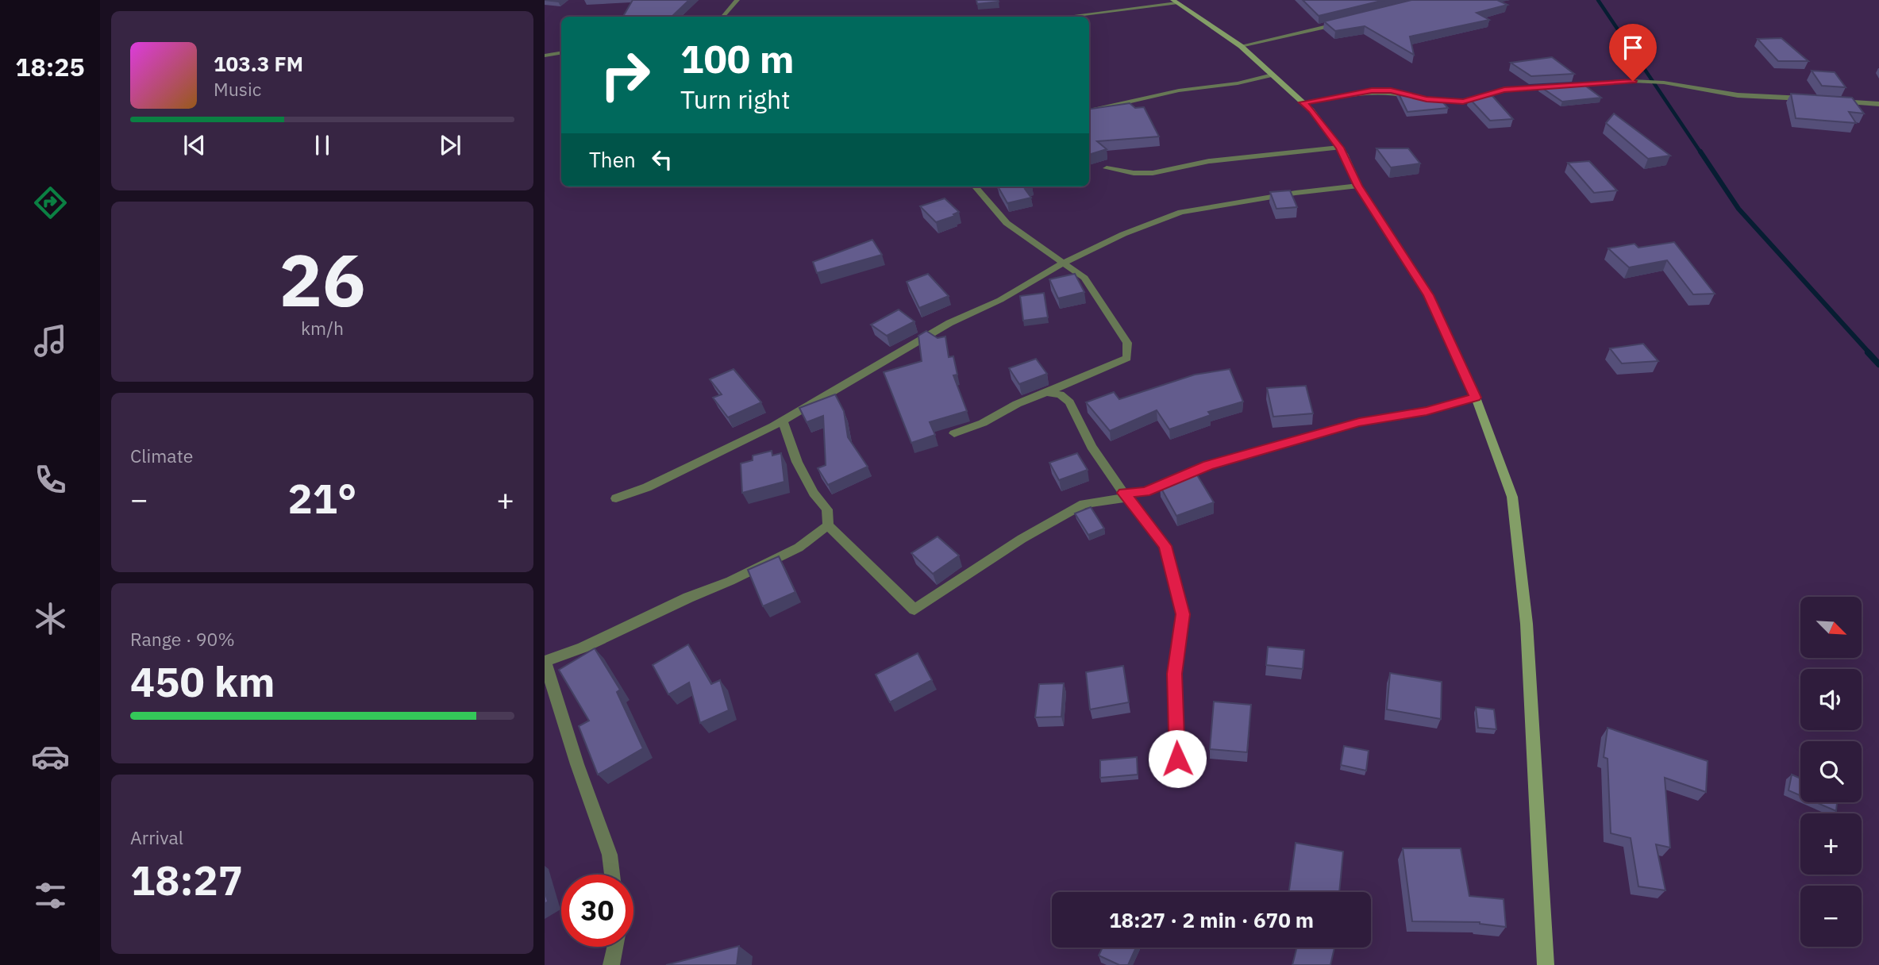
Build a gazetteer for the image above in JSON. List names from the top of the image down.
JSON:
{
  "north": "bottom right",
  "page": {
    "tabs": "18:25",
    "turn": ["100 m", "Turn right"],
    "song": ["103.3 FM", "Music"],
    "then": "Then",
    "tile": [
      ["26", "km/h"],
      "Climate",
      ["Range · 90%", "450 km"],
      ["Arrival", "18:27"]
    ],
    "heat": ["−", "21°", "+"],
    "map_buttons": ["+", "−"],
    "limit": "30",
    "trip": "18:27 · 2 min · 670 m"
  }
}
